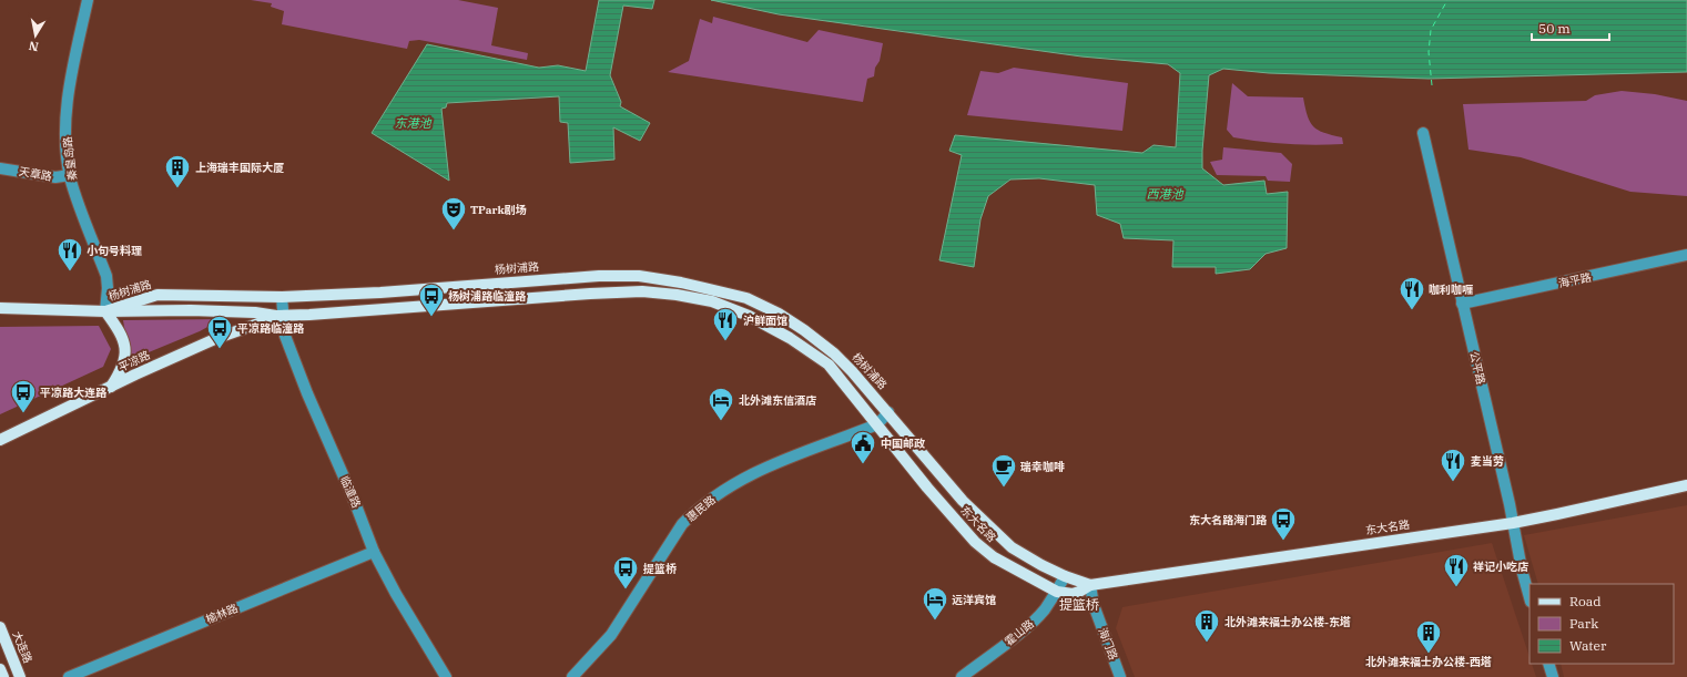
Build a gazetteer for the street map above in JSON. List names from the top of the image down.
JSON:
{
  "streets": {
    "main road": [
      "杨树浦路",
      "平凉路",
      "东大名路",
      "大连路"
    ],
    "street": [
      "秦皇岛路",
      "天章路",
      "海平路",
      "公平路",
      "临潼路",
      "惠民路",
      "榆林路",
      "霍山路",
      "海门路"
    ]
  },
  "crossings": [
    ["秦皇岛路", "天章路"],
    ["秦皇岛路", "杨树浦路"],
    ["杨树浦路", "平凉路"],
    ["杨树浦路", "临潼路"],
    ["杨树浦路", "惠民路"],
    ["杨树浦路", "东大名路"],
    ["海平路", "公平路"],
    ["平凉路", "临潼路"],
    ["公平路", "东大名路"],
    ["临潼路", "榆林路"],
    ["惠民路", "东大名路"],
    ["东大名路", "霍山路"],
    ["东大名路", "海门路"]
  ],
  "districts": ["提篮桥"],
  "water": ["东港池", "西港池"],
  "places": {
    "building": ["上海瑞丰国际大厦", "北外滩来福士办公楼-东塔", "北外滩来福士办公楼-西塔"],
    "theatre": ["TPark剧场"],
    "restaurant": [
      "小句号料理",
      "咖利咖喱",
      "沪鲜面馆",
      "麦当劳",
      "祥记小吃店"
    ],
    "bus stop": [
      "杨树浦路临潼路",
      "平凉路临潼路",
      "平凉路大连路",
      "东大名路海门路",
      "提篮桥"
    ],
    "hotel": ["北外滩东信酒店", "远洋宾馆"],
    "public building": ["中国邮政"],
    "cafe": ["瑞幸咖啡"]
  },
  "legend": ["Road", "Park", "Water"],
  "scale_bar": "50 m",
  "north": "bottom"
}
